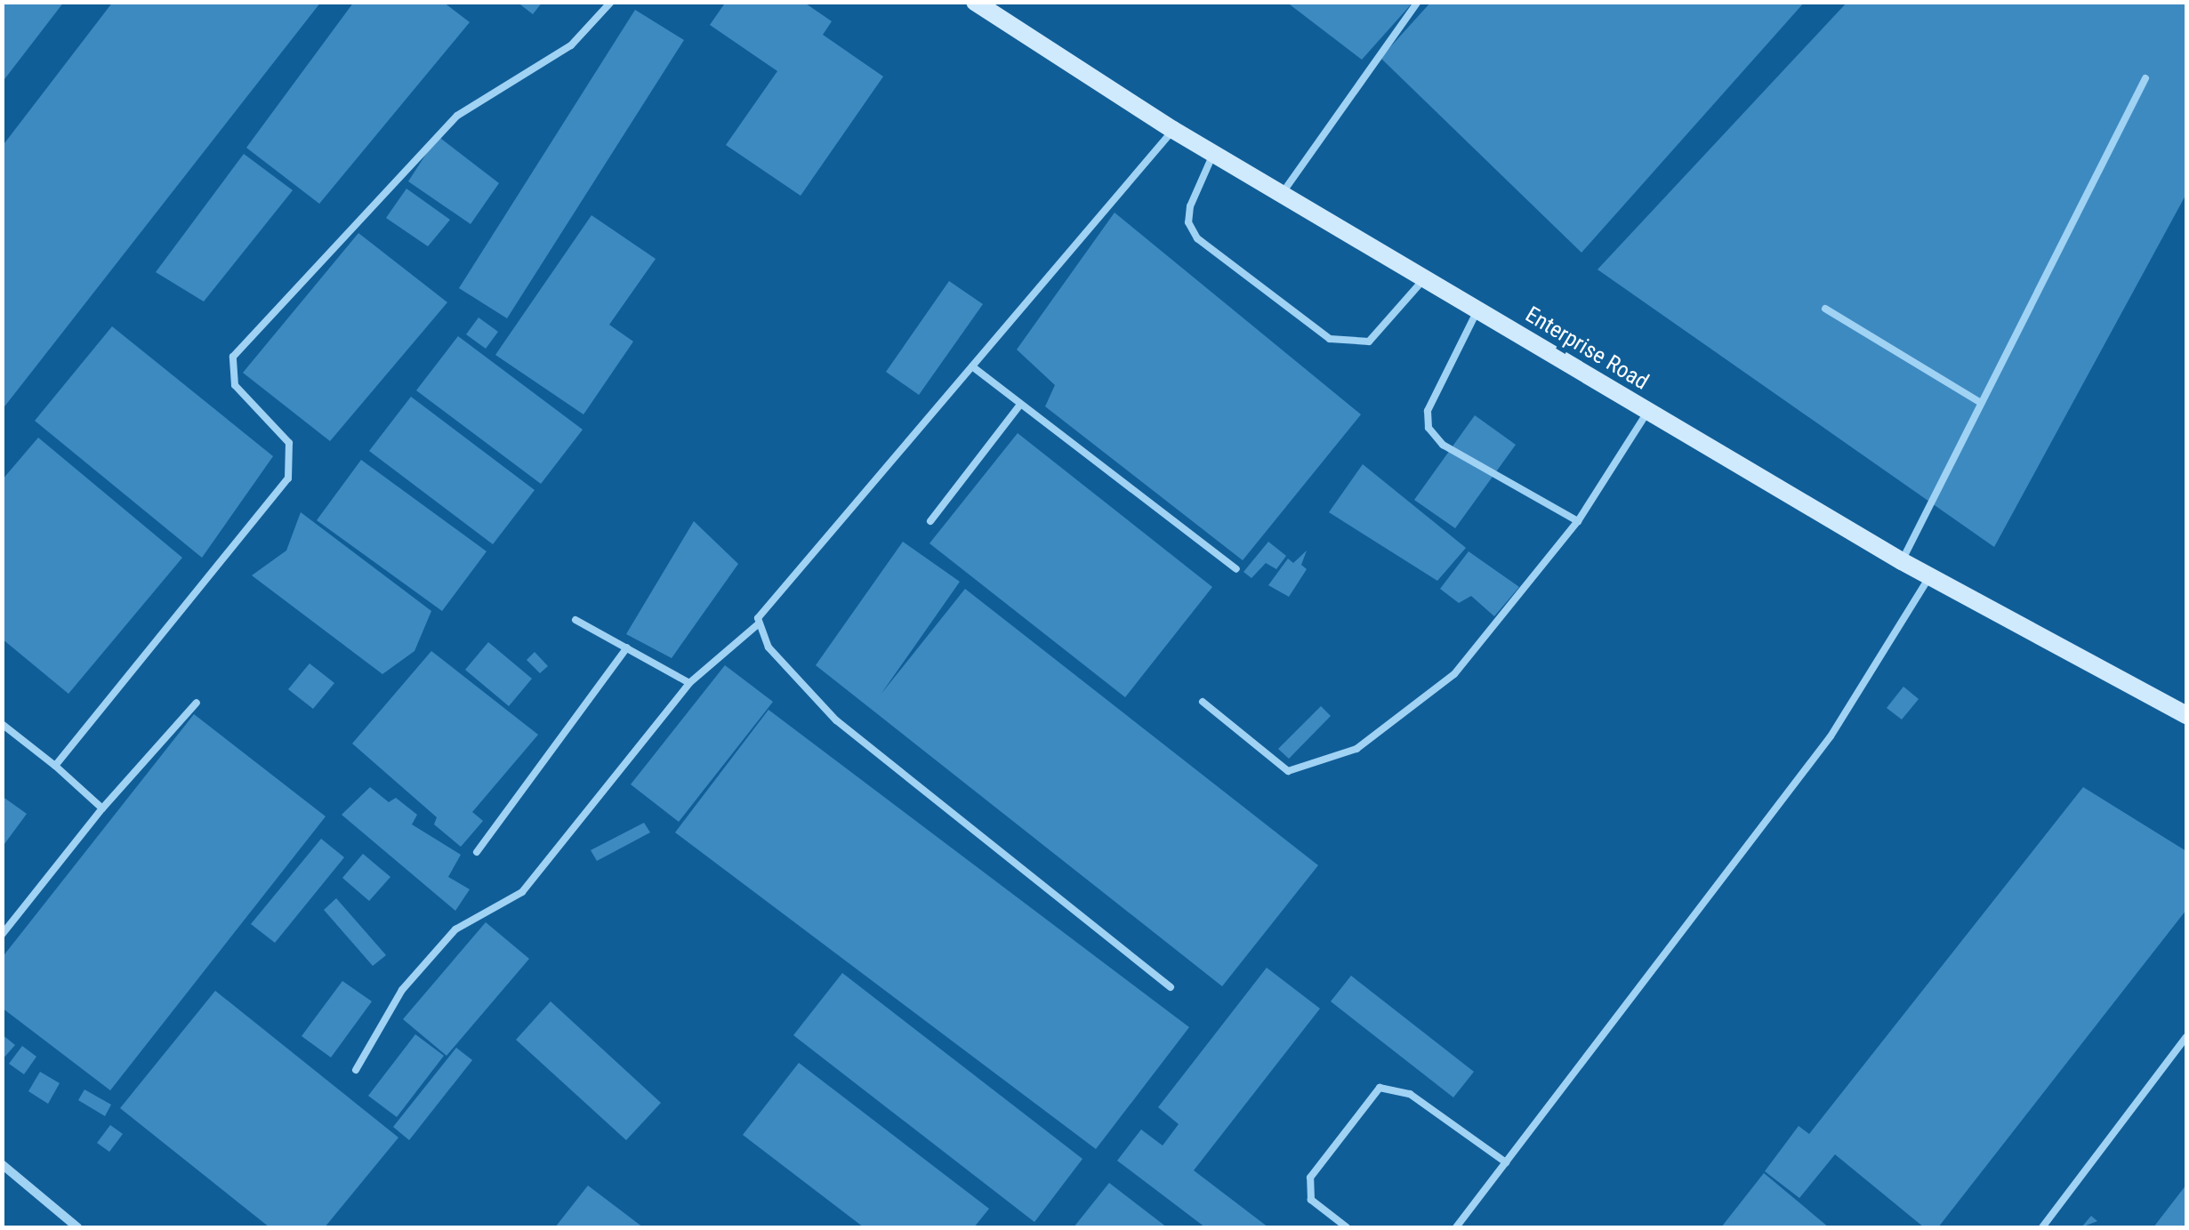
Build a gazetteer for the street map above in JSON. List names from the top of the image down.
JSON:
{
  "streets": {
    "main road": ["Enterprise Road"]
  }
}
